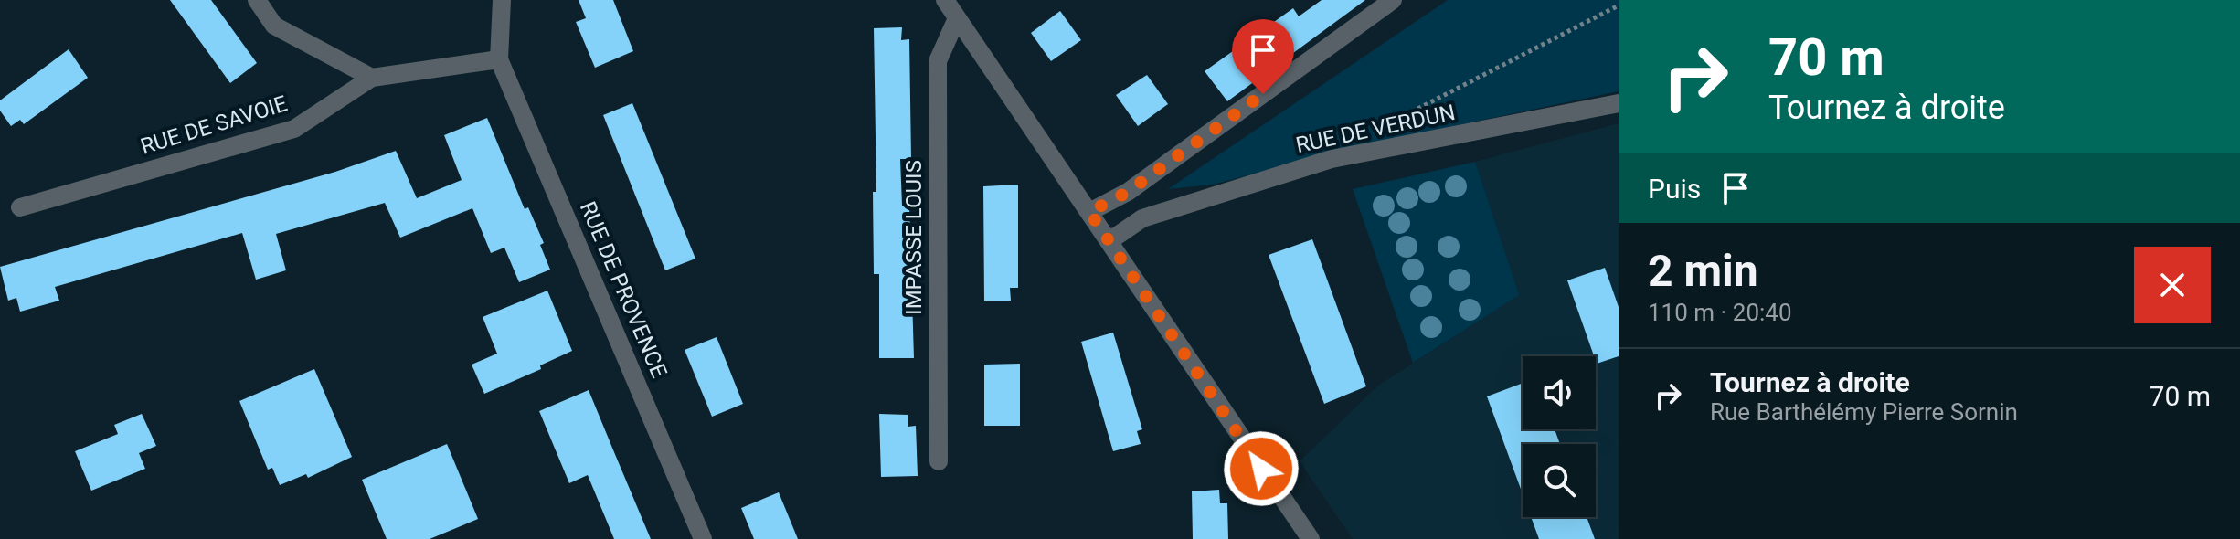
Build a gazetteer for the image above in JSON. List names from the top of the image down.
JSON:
{
  "streets": {
    "street": [
      "RUE DE SAVOIE",
      "RUE DE VERDUN",
      "IMPASSE LOUIS",
      "RUE DE PROVENCE"
    ]
  },
  "crossings": [
    ["RUE DE SAVOIE", "RUE DE PROVENCE"]
  ],
  "page": {
    "turn": ["70 m", "Tournez à droite"],
    "then": "Puis",
    "heading": ["2 min", "110 m · 20:40"],
    "list": [
      {
        "name": "Tournez à droite",
        "note": "Rue Barthélémy Pierre Sornin",
        "value": "70 m"
      }
    ]
  }
}
